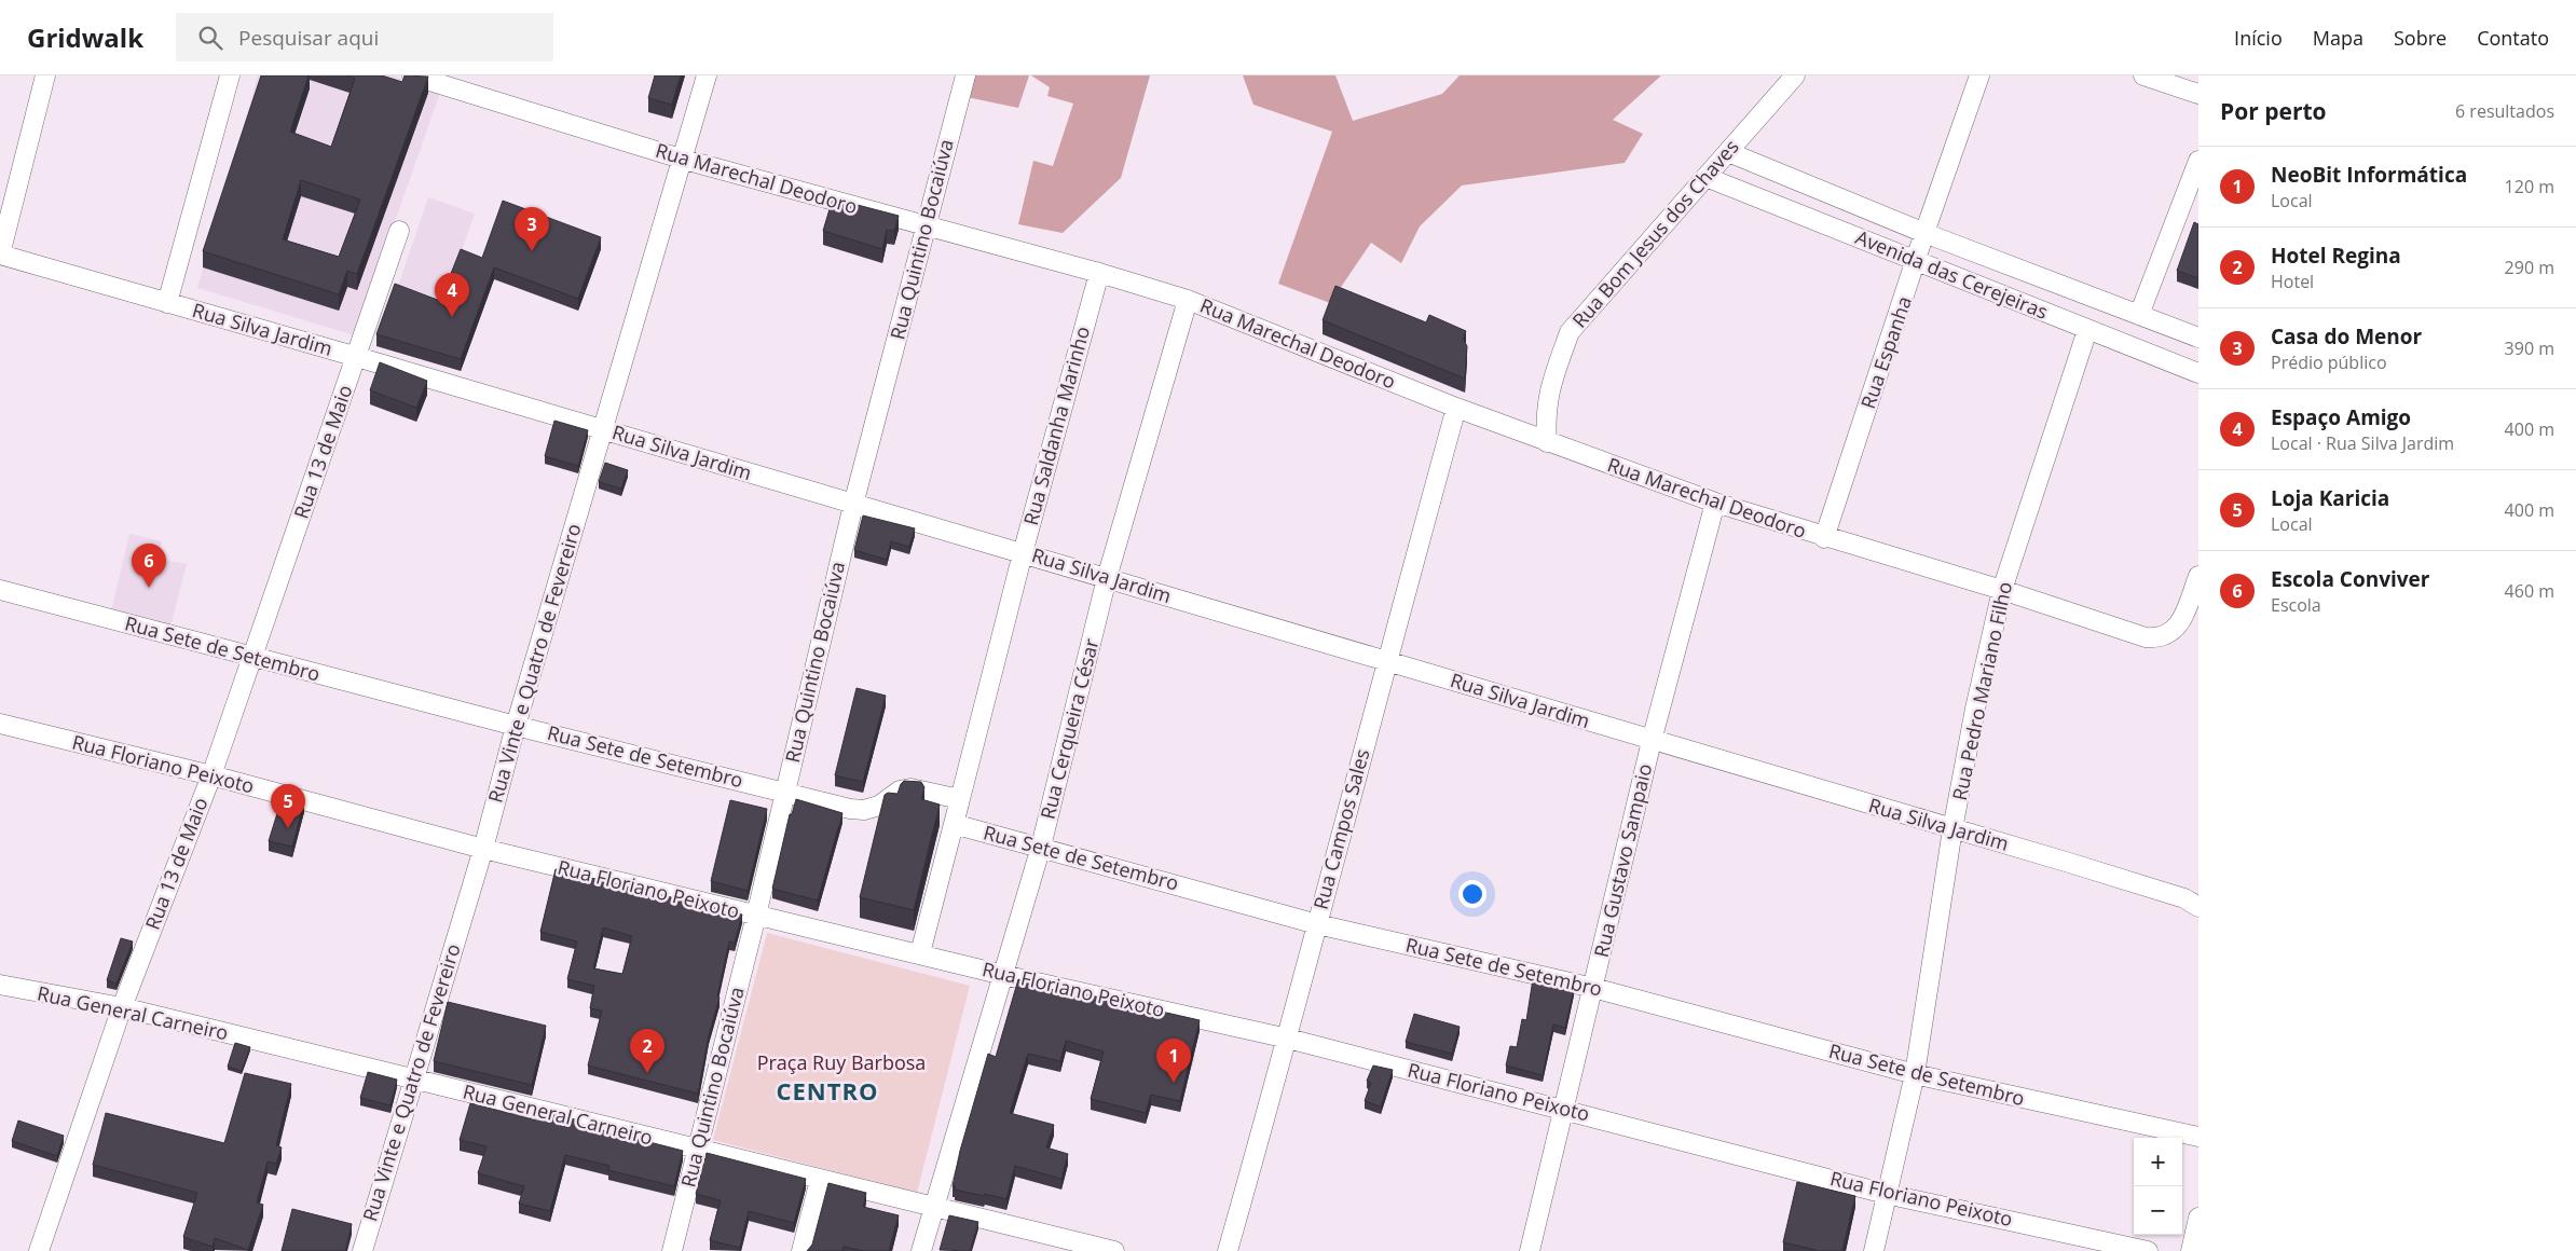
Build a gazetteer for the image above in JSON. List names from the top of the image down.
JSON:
{
  "streets": {
    "street": [
      "Rua Marechal Deodoro",
      "Rua Bom Jesus dos Chaves",
      "Rua Quintino Bocaiúva",
      "Avenida das Cerejeiras",
      "Rua Silva Jardim",
      "Rua Espanha",
      "Rua Saldanha Marinho",
      "Rua 13 de Maio",
      "Rua Sete de Setembro",
      "Rua Vinte e Quatro de Fevereiro",
      "Rua Pedro Mariano Filho",
      "Rua Cerqueira César",
      "Rua Floriano Peixoto",
      "Rua Campos Sales",
      "Rua Gustavo Sampaio",
      "Rua General Carneiro"
    ]
  },
  "crossings": [
    ["Rua Marechal Deodoro", "Rua Bom Jesus dos Chaves"],
    ["Rua Marechal Deodoro", "Rua Quintino Bocaiúva"],
    ["Rua Marechal Deodoro", "Rua Espanha"],
    ["Rua Marechal Deodoro", "Rua Saldanha Marinho"],
    ["Rua Marechal Deodoro", "Rua Vinte e Quatro de Fevereiro"],
    ["Rua Marechal Deodoro", "Rua Pedro Mariano Filho"],
    ["Rua Marechal Deodoro", "Rua Cerqueira César"],
    ["Rua Marechal Deodoro", "Rua Campos Sales"],
    ["Rua Marechal Deodoro", "Rua Gustavo Sampaio"],
    ["Rua Bom Jesus dos Chaves", "Avenida das Cerejeiras"],
    ["Rua Quintino Bocaiúva", "Rua Silva Jardim"],
    ["Rua Quintino Bocaiúva", "Rua Sete de Setembro"],
    ["Rua Quintino Bocaiúva", "Rua Floriano Peixoto"],
    ["Rua Quintino Bocaiúva", "Rua General Carneiro"],
    ["Avenida das Cerejeiras", "Rua Espanha"],
    ["Avenida das Cerejeiras", "Rua Pedro Mariano Filho"],
    ["Rua Silva Jardim", "Rua Saldanha Marinho"],
    ["Rua Silva Jardim", "Rua 13 de Maio"],
    ["Rua Silva Jardim", "Rua Vinte e Quatro de Fevereiro"],
    ["Rua Silva Jardim", "Rua Pedro Mariano Filho"],
    ["Rua Silva Jardim", "Rua Cerqueira César"],
    ["Rua Silva Jardim", "Rua Campos Sales"],
    ["Rua Silva Jardim", "Rua Gustavo Sampaio"],
    ["Rua Saldanha Marinho", "Rua Sete de Setembro"],
    ["Rua 13 de Maio", "Rua Sete de Setembro"],
    ["Rua 13 de Maio", "Rua Floriano Peixoto"],
    ["Rua 13 de Maio", "Rua General Carneiro"],
    ["Rua Sete de Setembro", "Rua Vinte e Quatro de Fevereiro"],
    ["Rua Sete de Setembro", "Rua Pedro Mariano Filho"],
    ["Rua Sete de Setembro", "Rua Cerqueira César"],
    ["Rua Sete de Setembro", "Rua Campos Sales"],
    ["Rua Sete de Setembro", "Rua Gustavo Sampaio"],
    ["Rua Vinte e Quatro de Fevereiro", "Rua Floriano Peixoto"],
    ["Rua Vinte e Quatro de Fevereiro", "Rua General Carneiro"],
    ["Rua Pedro Mariano Filho", "Rua Floriano Peixoto"],
    ["Rua Cerqueira César", "Rua Floriano Peixoto"],
    ["Rua Cerqueira César", "Rua General Carneiro"],
    ["Rua Floriano Peixoto", "Rua Campos Sales"],
    ["Rua Floriano Peixoto", "Rua Gustavo Sampaio"]
  ],
  "districts": ["CENTRO"],
  "parks": ["Praça Ruy Barbosa"],
  "page": {
    "header": "Gridwalk",
    "search": "Pesquisar aqui",
    "nav": [
      "Início",
      "Mapa",
      "Sobre",
      "Contato"
    ],
    "heading": ["Por perto", "6 resultados"],
    "list": [
      {
        "mark": "1",
        "name": "NeoBit Informática",
        "note": "Local",
        "value": "120 m"
      },
      {
        "mark": "2",
        "name": "Hotel Regina",
        "note": "Hotel",
        "value": "290 m"
      },
      {
        "mark": "3",
        "name": "Casa do Menor",
        "note": "Prédio público",
        "value": "390 m"
      },
      {
        "mark": "4",
        "name": "Espaço Amigo",
        "note": "Local · Rua Silva Jardim",
        "value": "400 m"
      },
      {
        "mark": "5",
        "name": "Loja Karicia",
        "note": "Local",
        "value": "400 m"
      },
      {
        "mark": "6",
        "name": "Escola Conviver",
        "note": "Escola",
        "value": "460 m"
      }
    ],
    "pins": [
      "3",
      "4",
      "6",
      "5",
      "2",
      "1"
    ],
    "map_buttons": ["+", "−"]
  }
}
